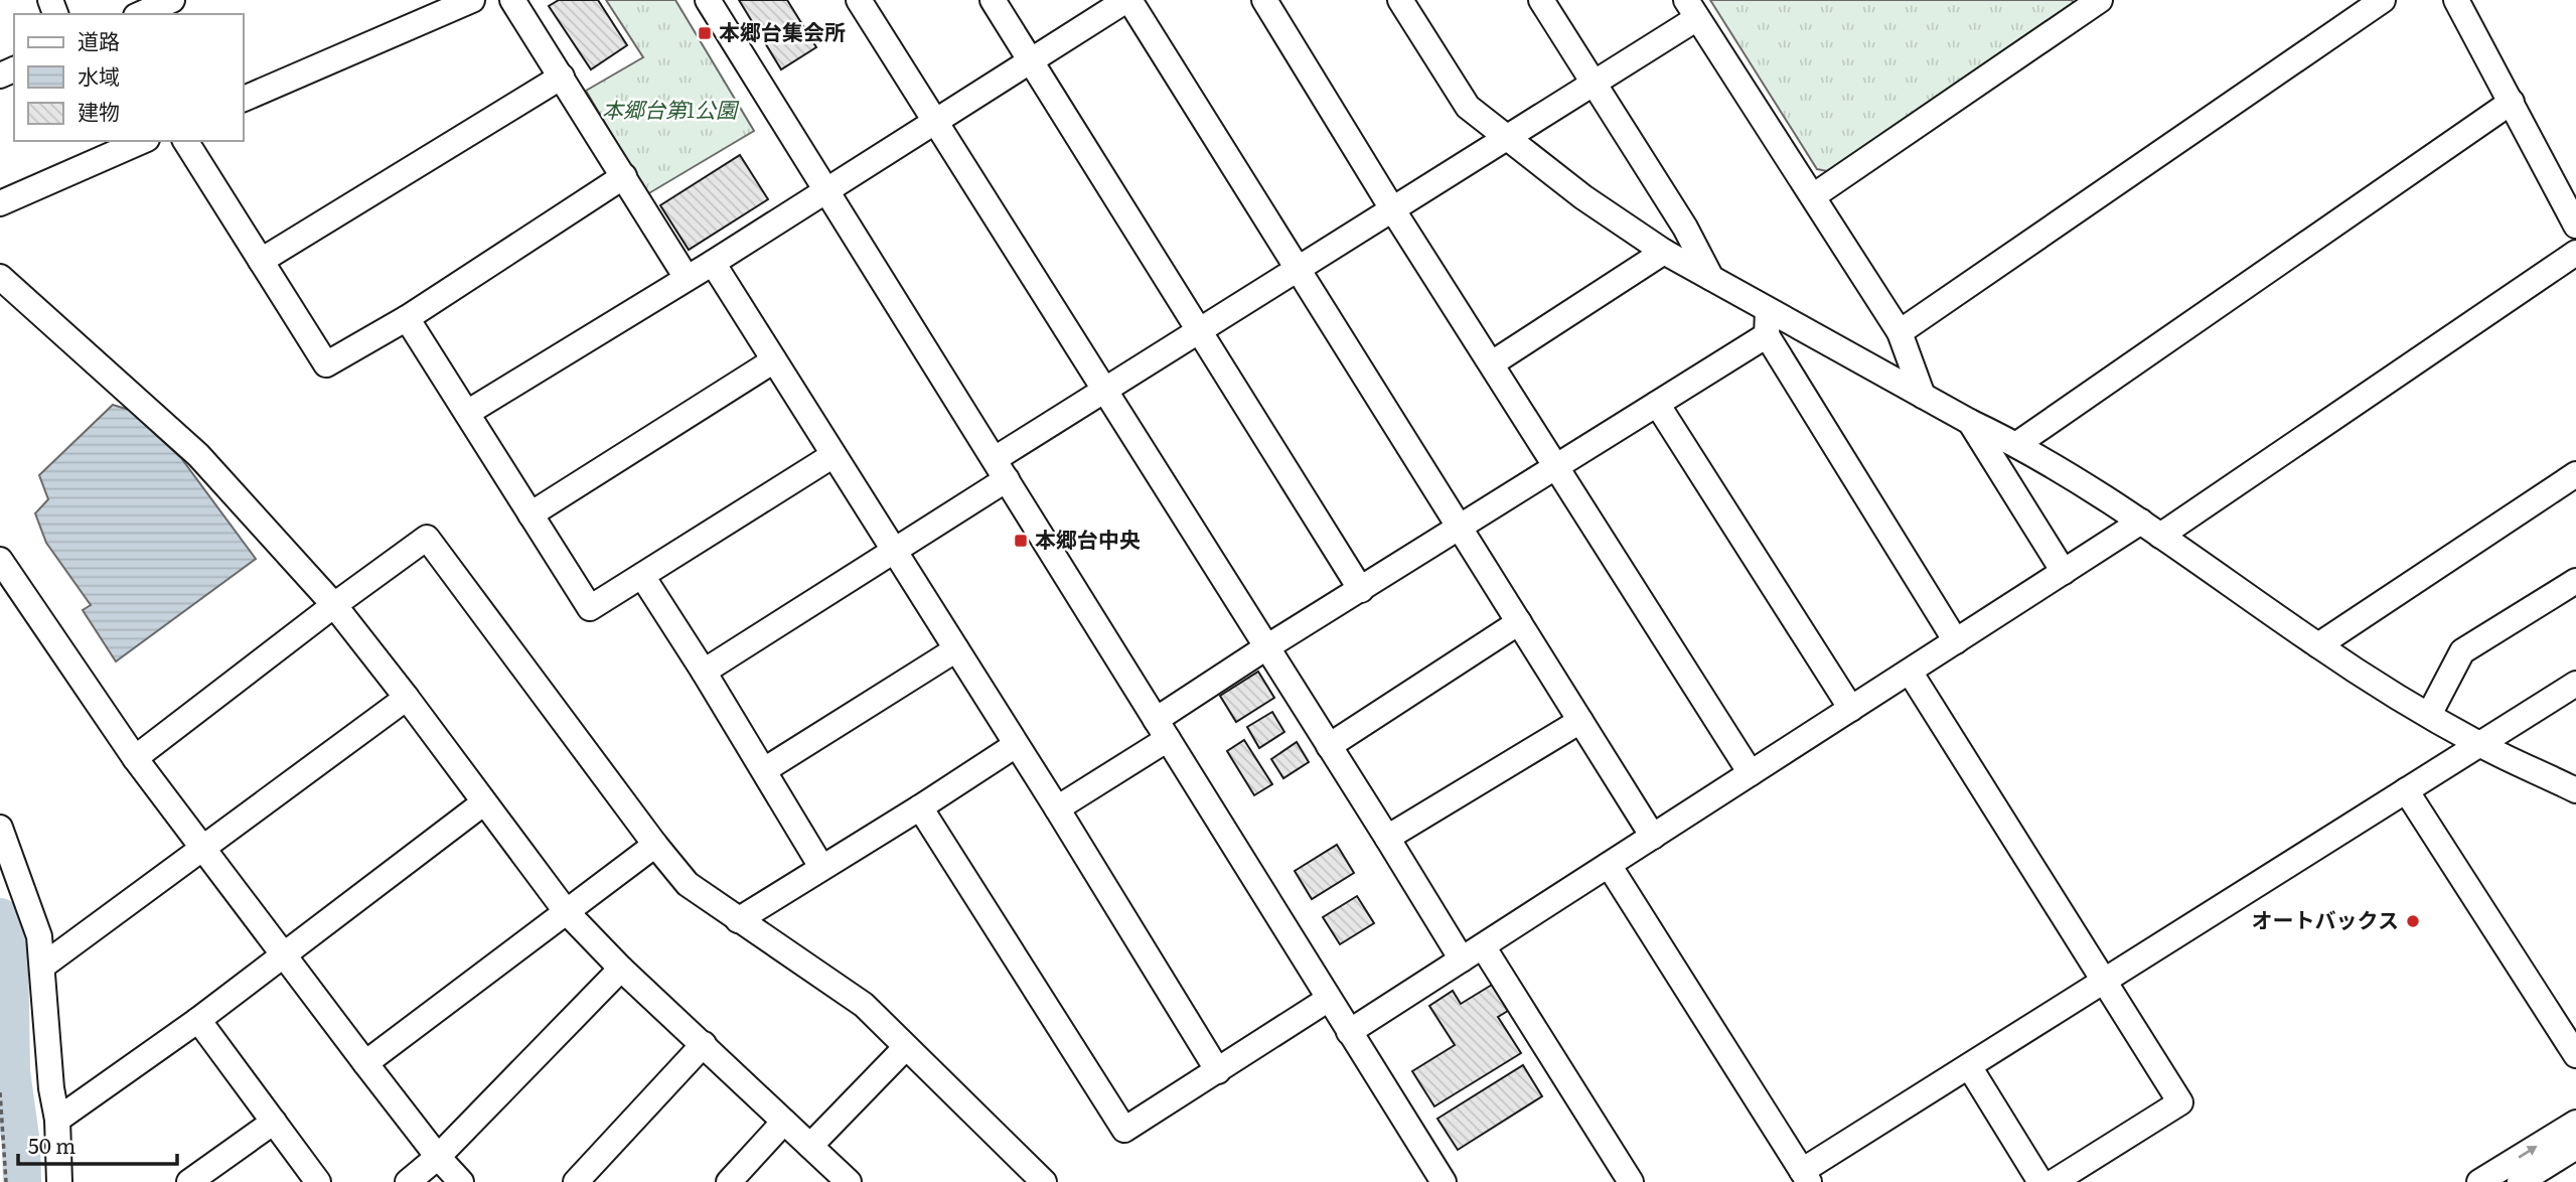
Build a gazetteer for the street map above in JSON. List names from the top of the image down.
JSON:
{
  "parks": ["本郷台第1公園"],
  "places": {
    "transit": ["本郷台集会所", "本郷台中央"],
    "other": ["オートバックス"]
  },
  "legend": ["道路", "水域", "建物"],
  "scale_bar": "50 m"
}
